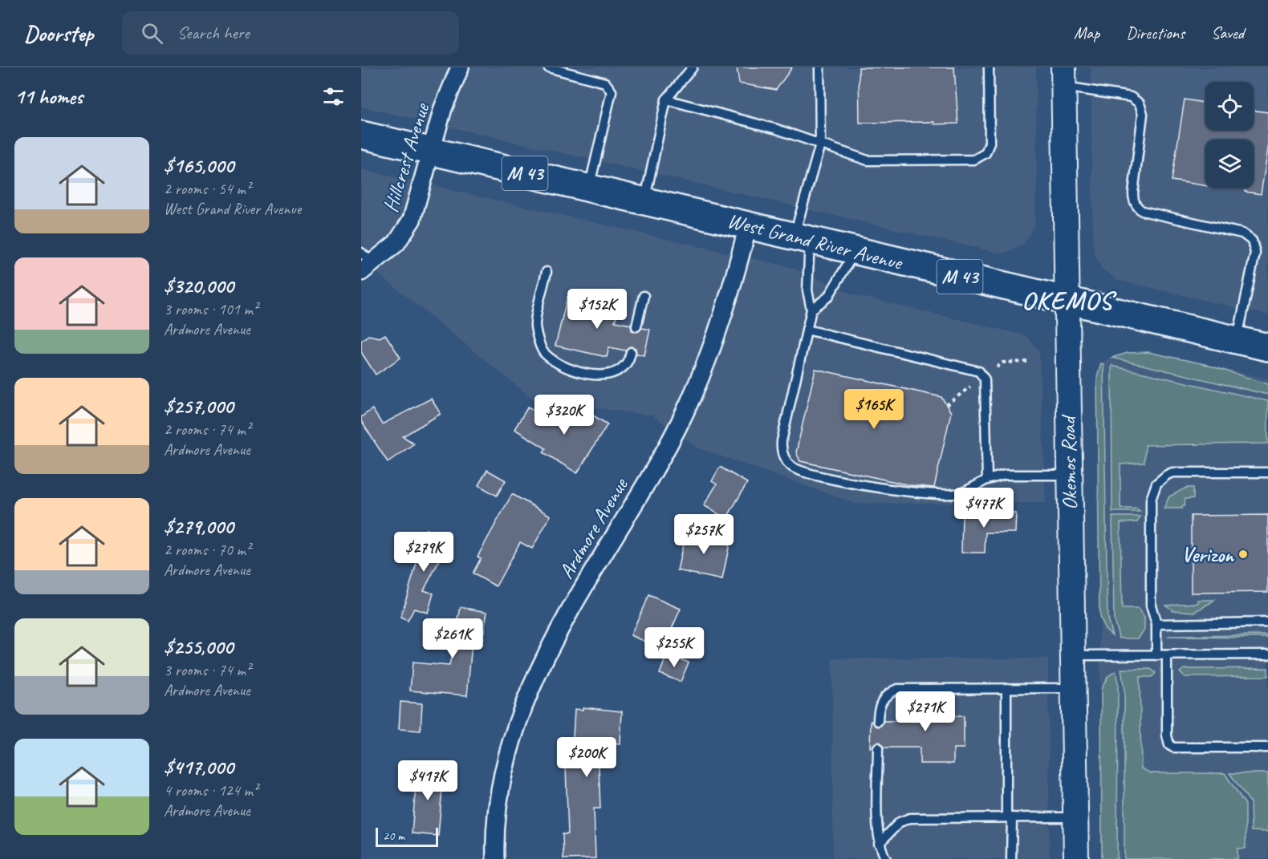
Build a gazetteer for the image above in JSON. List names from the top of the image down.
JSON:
{
  "streets": {
    "main road": ["M 43", "West Grand River Avenue", "Okemos Road"],
    "street": ["Hillcrest Avenue", "Ardmore Avenue"]
  },
  "crossings": [
    ["Hillcrest Avenue", "West Grand River Avenue"],
    ["West Grand River Avenue", "Okemos Road"],
    ["West Grand River Avenue", "Ardmore Avenue"]
  ],
  "districts": ["OKEMOS"],
  "places": ["Verizon"],
  "scale_bar": "20 m",
  "page": {
    "header": "Doorstep",
    "search": "Search here",
    "nav": ["Map", "Directions", "Saved"],
    "heading": "11 homes",
    "list": [
      {
        "name": "$165,000",
        "note": "2 rooms · 54 m² · West Grand River Avenue"
      },
      {
        "name": "$320,000",
        "note": "3 rooms · 101 m² · Ardmore Avenue"
      },
      {
        "name": "$257,000",
        "note": "2 rooms · 74 m² · Ardmore Avenue"
      },
      {
        "name": "$279,000",
        "note": "2 rooms · 70 m² · Ardmore Avenue"
      },
      {
        "name": "$255,000",
        "note": "3 rooms · 74 m² · Ardmore Avenue"
      },
      {
        "name": "$417,000",
        "note": "4 rooms · 124 m² · Ardmore Avenue"
      }
    ],
    "price": [
      "$152K",
      "$165K",
      "$320K",
      "$477K",
      "$257K",
      "$279K",
      "$261K",
      "$255K",
      "$271K",
      "$200K",
      "$417K"
    ],
    "scale": "20 m"
  }
}
